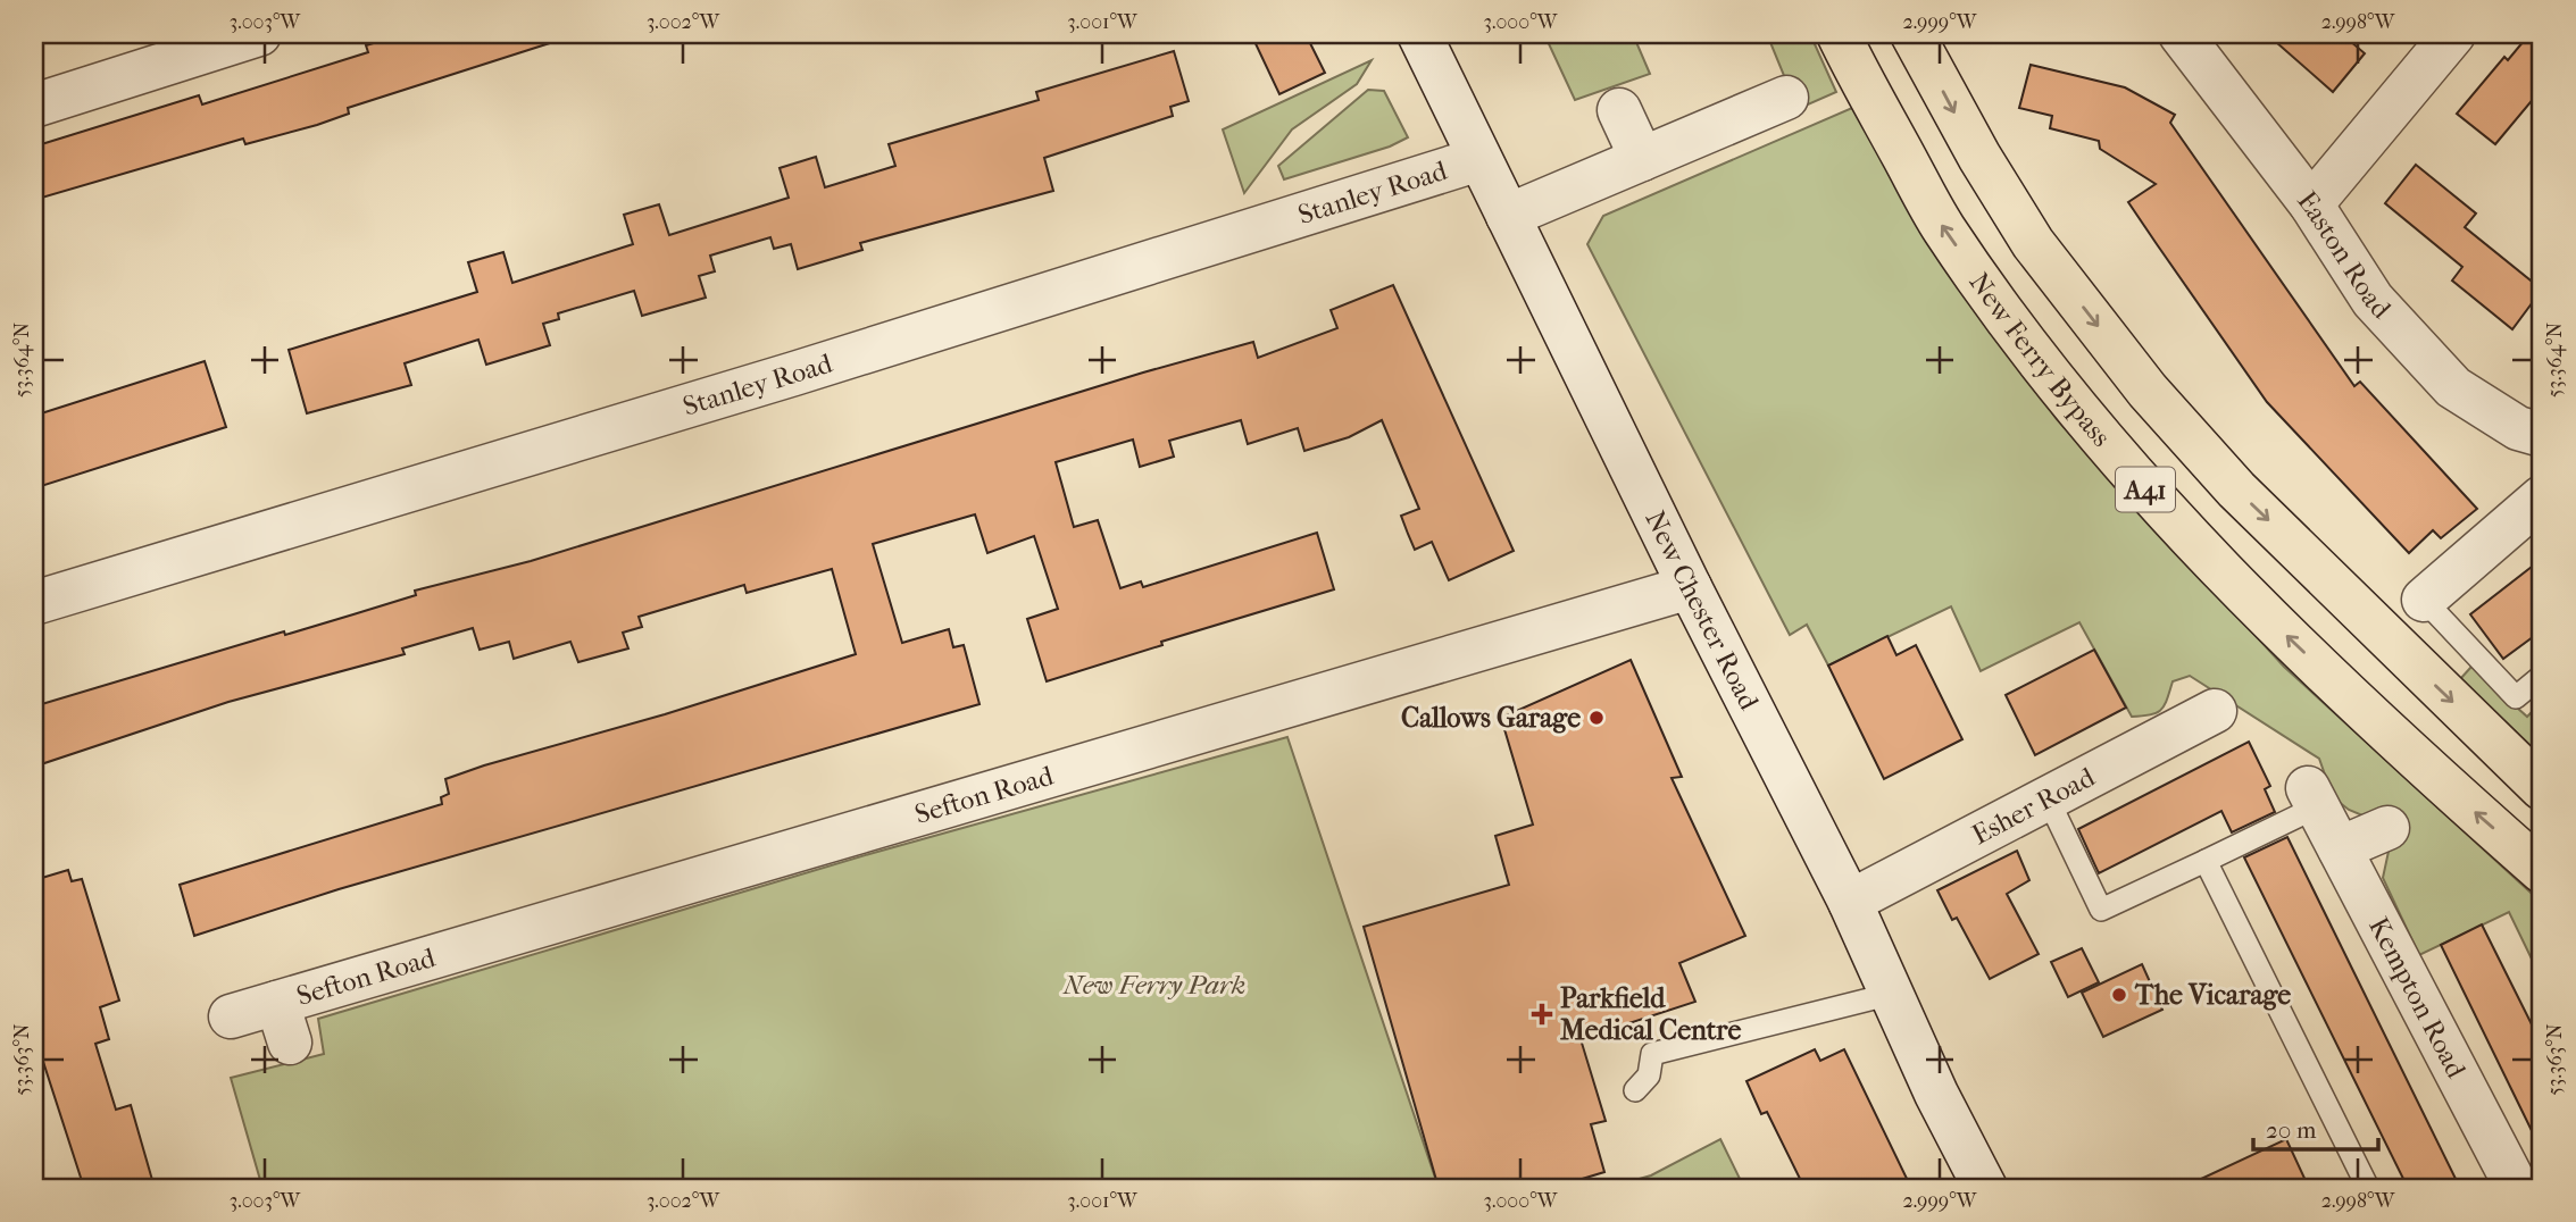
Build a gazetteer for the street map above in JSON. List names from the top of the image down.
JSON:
{
  "streets": {
    "highway": ["New Ferry Bypass", "A41"],
    "street": [
      "Stanley Road",
      "Easton Road",
      "New Chester Road",
      "Sefton Road",
      "Esher Road",
      "Kempton Road"
    ]
  },
  "crossings": [
    ["Stanley Road", "New Chester Road"],
    ["New Chester Road", "Sefton Road"],
    ["New Chester Road", "Esher Road"]
  ],
  "parks": ["New Ferry Park"],
  "places": {
    "other": ["Callows Garage", "The Vicarage"],
    "health": ["Parkfield Medical Centre"]
  },
  "scale_bar": "20 m",
  "coordinates": [
    "3.003°W",
    "3.002°W",
    "3.001°W",
    "3.000°W",
    "2.999°W",
    "2.998°W",
    "53.364°N",
    "53.363°N"
  ]
}
